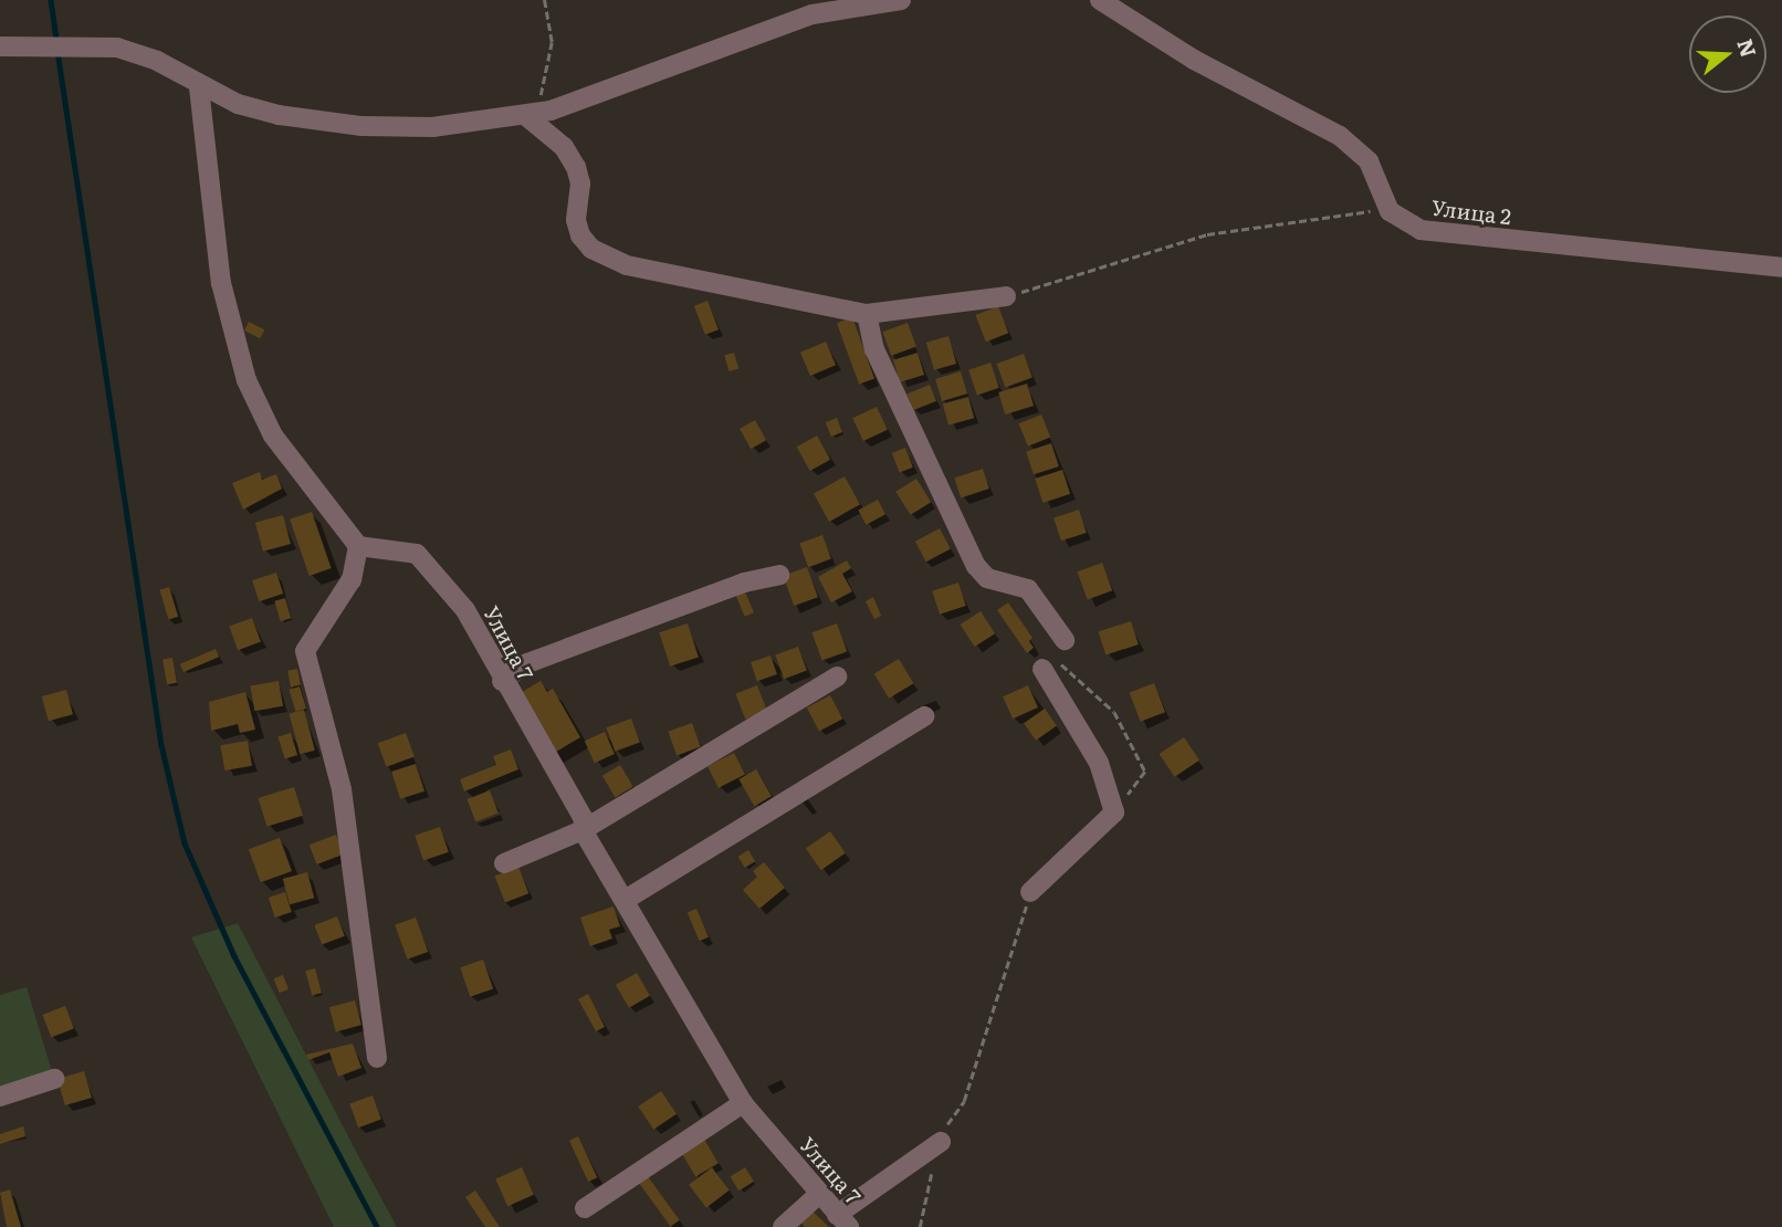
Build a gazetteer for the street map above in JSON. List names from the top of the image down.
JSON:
{
  "streets": {
    "street": ["Улица 2", "Улица 7"]
  },
  "north": "right"
}
